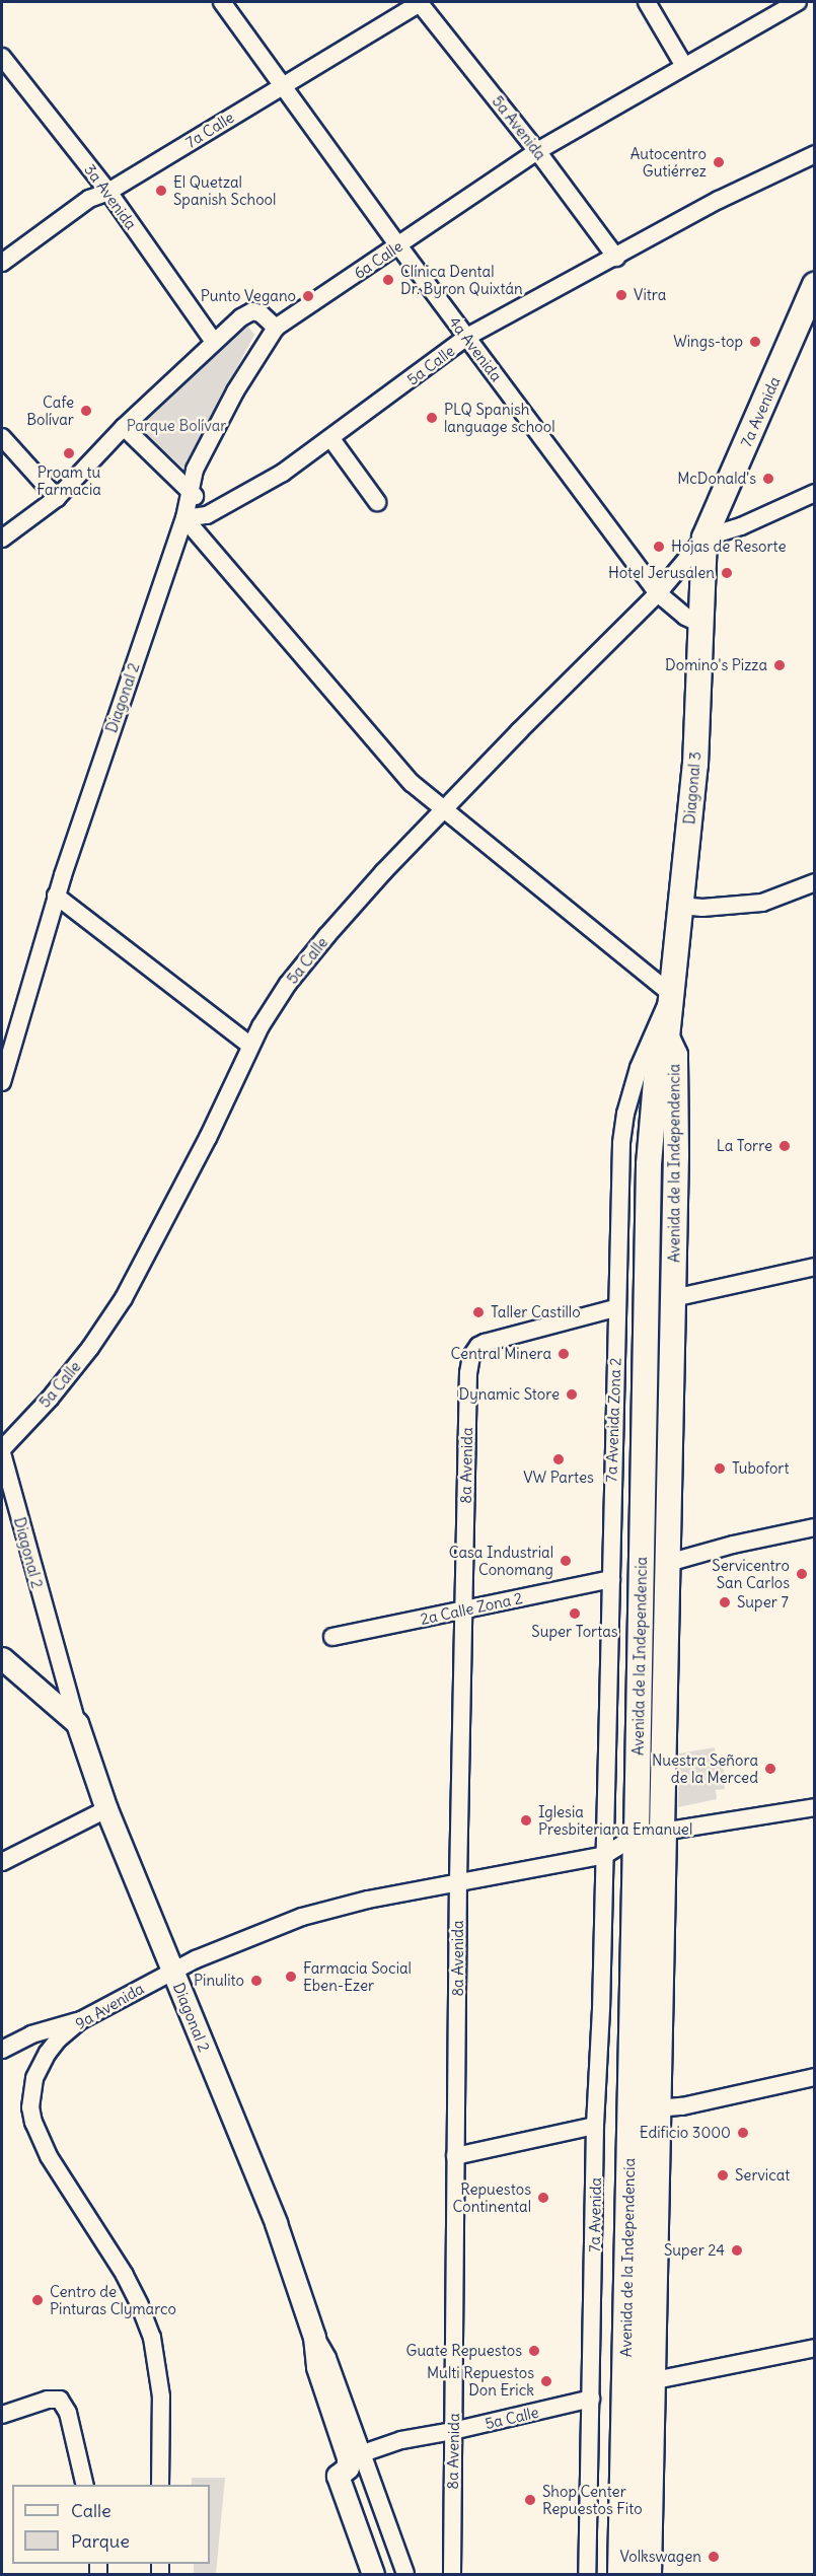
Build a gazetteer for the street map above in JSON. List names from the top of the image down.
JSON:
{
  "streets": {
    "main road": ["7a Avenida", "Diagonal 3", "Avenida de la Independencia"],
    "street": [
      "5a Avenida",
      "7a Calle",
      "3a Avenida",
      "6a Calle",
      "4a Avenida",
      "5a Calle",
      "Diagonal 2",
      "7a Avenida Zona 2",
      "8a Avenida",
      "2a Calle Zona 2",
      "9a Avenida"
    ]
  },
  "crossings": [
    ["5a Avenida", "7a Calle"],
    ["5a Avenida", "6a Calle"],
    ["5a Avenida", "5a Calle"],
    ["7a Calle", "3a Avenida"],
    ["7a Calle", "4a Avenida"],
    ["6a Calle", "4a Avenida"],
    ["6a Calle", "Diagonal 2"],
    ["4a Avenida", "5a Calle"],
    ["4a Avenida", "Diagonal 3"],
    ["5a Calle", "7a Avenida"],
    ["5a Calle", "Diagonal 2"],
    ["5a Calle", "Diagonal 3"],
    ["5a Calle", "8a Avenida"],
    ["7a Avenida", "Diagonal 3"],
    ["7a Avenida", "7a Avenida Zona 2"],
    ["7a Avenida", "9a Avenida"],
    ["Diagonal 2", "9a Avenida"],
    ["Diagonal 3", "Avenida de la Independencia"],
    ["Diagonal 3", "7a Avenida Zona 2"],
    ["Avenida de la Independencia", "9a Avenida"],
    ["7a Avenida Zona 2", "8a Avenida"],
    ["7a Avenida Zona 2", "2a Calle Zona 2"],
    ["7a Avenida Zona 2", "9a Avenida"],
    ["8a Avenida", "2a Calle Zona 2"],
    ["8a Avenida", "9a Avenida"]
  ],
  "parks": ["Parque Bolívar"],
  "places": [
    "Autocentro Gutiérrez",
    "El Quetzal Spanish School",
    "Clínica Dental Dr. Byron Quixtán",
    "Vitra",
    "Punto Vegano",
    "Wings-top",
    "Cafe Bolívar",
    "PLQ Spanish language school",
    "Proam tu Farmacia",
    "McDonald's",
    "Hojas de Resorte",
    "Hotel Jerusalen",
    "Domino's Pizza",
    "La Torre",
    "Taller Castillo",
    "Central Minera",
    "Dynamic Store",
    "VW Partes",
    "Tubofort",
    "Casa Industrial Conomang",
    "Servicentro San Carlos",
    "Super 7",
    "Super Tortas",
    "Nuestra Señora de la Merced",
    "Iglesia Presbiteriana Emanuel",
    "Farmacia Social Eben-Ezer",
    "Pinulito",
    "Edificio 3000",
    "Servicat",
    "Repuestos Continental",
    "Super 24",
    "Centro de Pinturas Clymarco",
    "Guate Repuestos",
    "Multi Repuestos Don Erick",
    "Shop Center Repuestos Fito",
    "Volkswagen"
  ],
  "legend": ["Calle", "Parque"]
}
